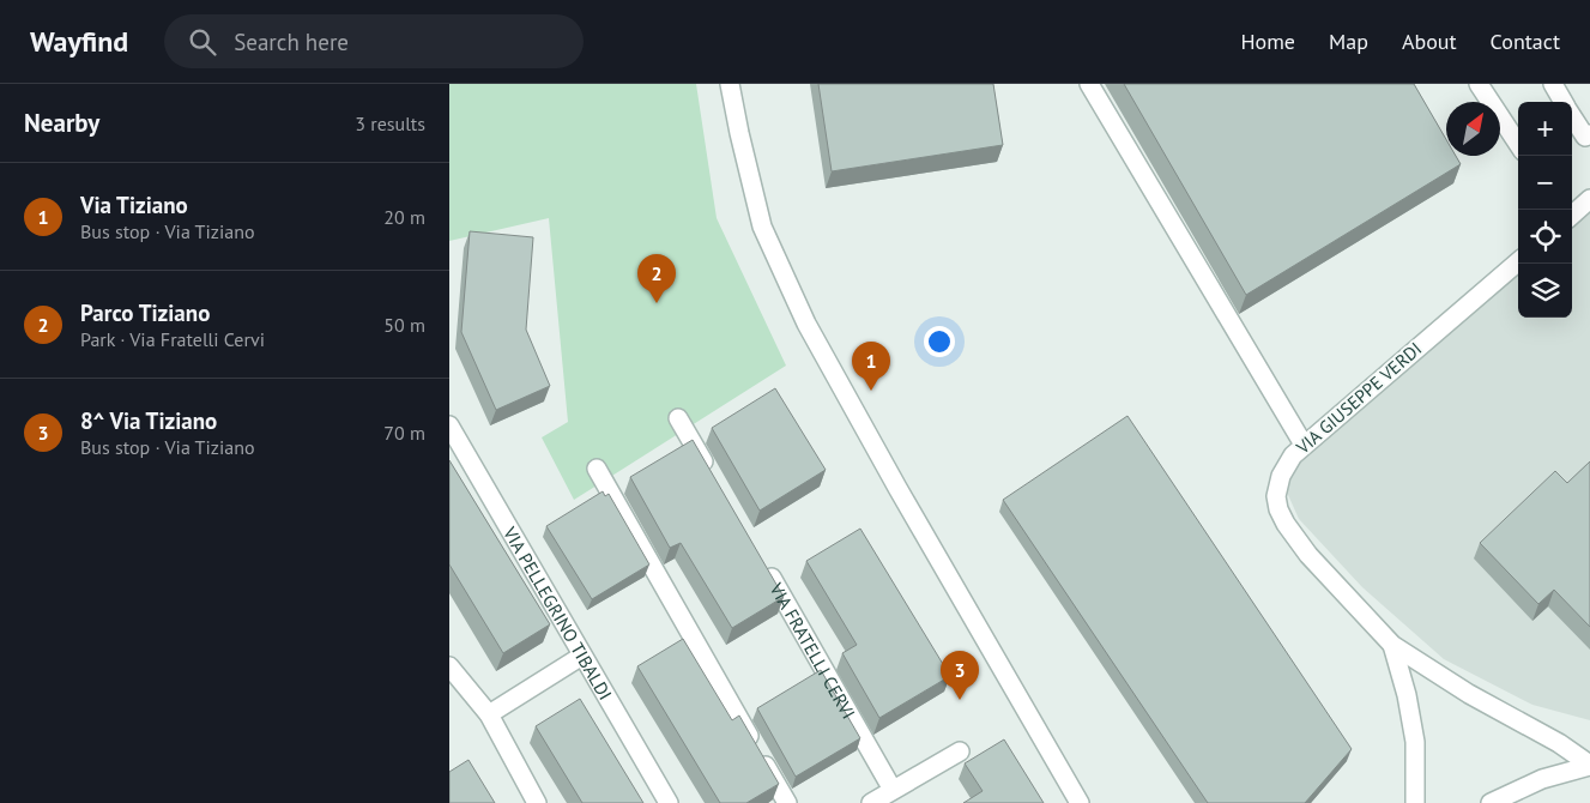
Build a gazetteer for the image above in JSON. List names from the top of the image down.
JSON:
{
  "streets": {
    "street": ["VIA GIUSEPPE VERDI", "VIA PELLEGRINO TIBALDI", "VIA FRATELLI CERVI"]
  },
  "north": "top right",
  "page": {
    "header": "Wayfind",
    "search": "Search here",
    "nav": [
      "Home",
      "Map",
      "About",
      "Contact"
    ],
    "heading": ["Nearby", "3 results"],
    "map_buttons": ["+", "−"],
    "list": [
      {
        "mark": "1",
        "name": "Via Tiziano",
        "note": "Bus stop · Via Tiziano",
        "value": "20 m"
      },
      {
        "mark": "2",
        "name": "Parco Tiziano",
        "note": "Park · Via Fratelli Cervi",
        "value": "50 m"
      },
      {
        "mark": "3",
        "name": "8^ Via Tiziano",
        "note": "Bus stop · Via Tiziano",
        "value": "70 m"
      }
    ],
    "pins": ["2", "1", "3"]
  }
}
